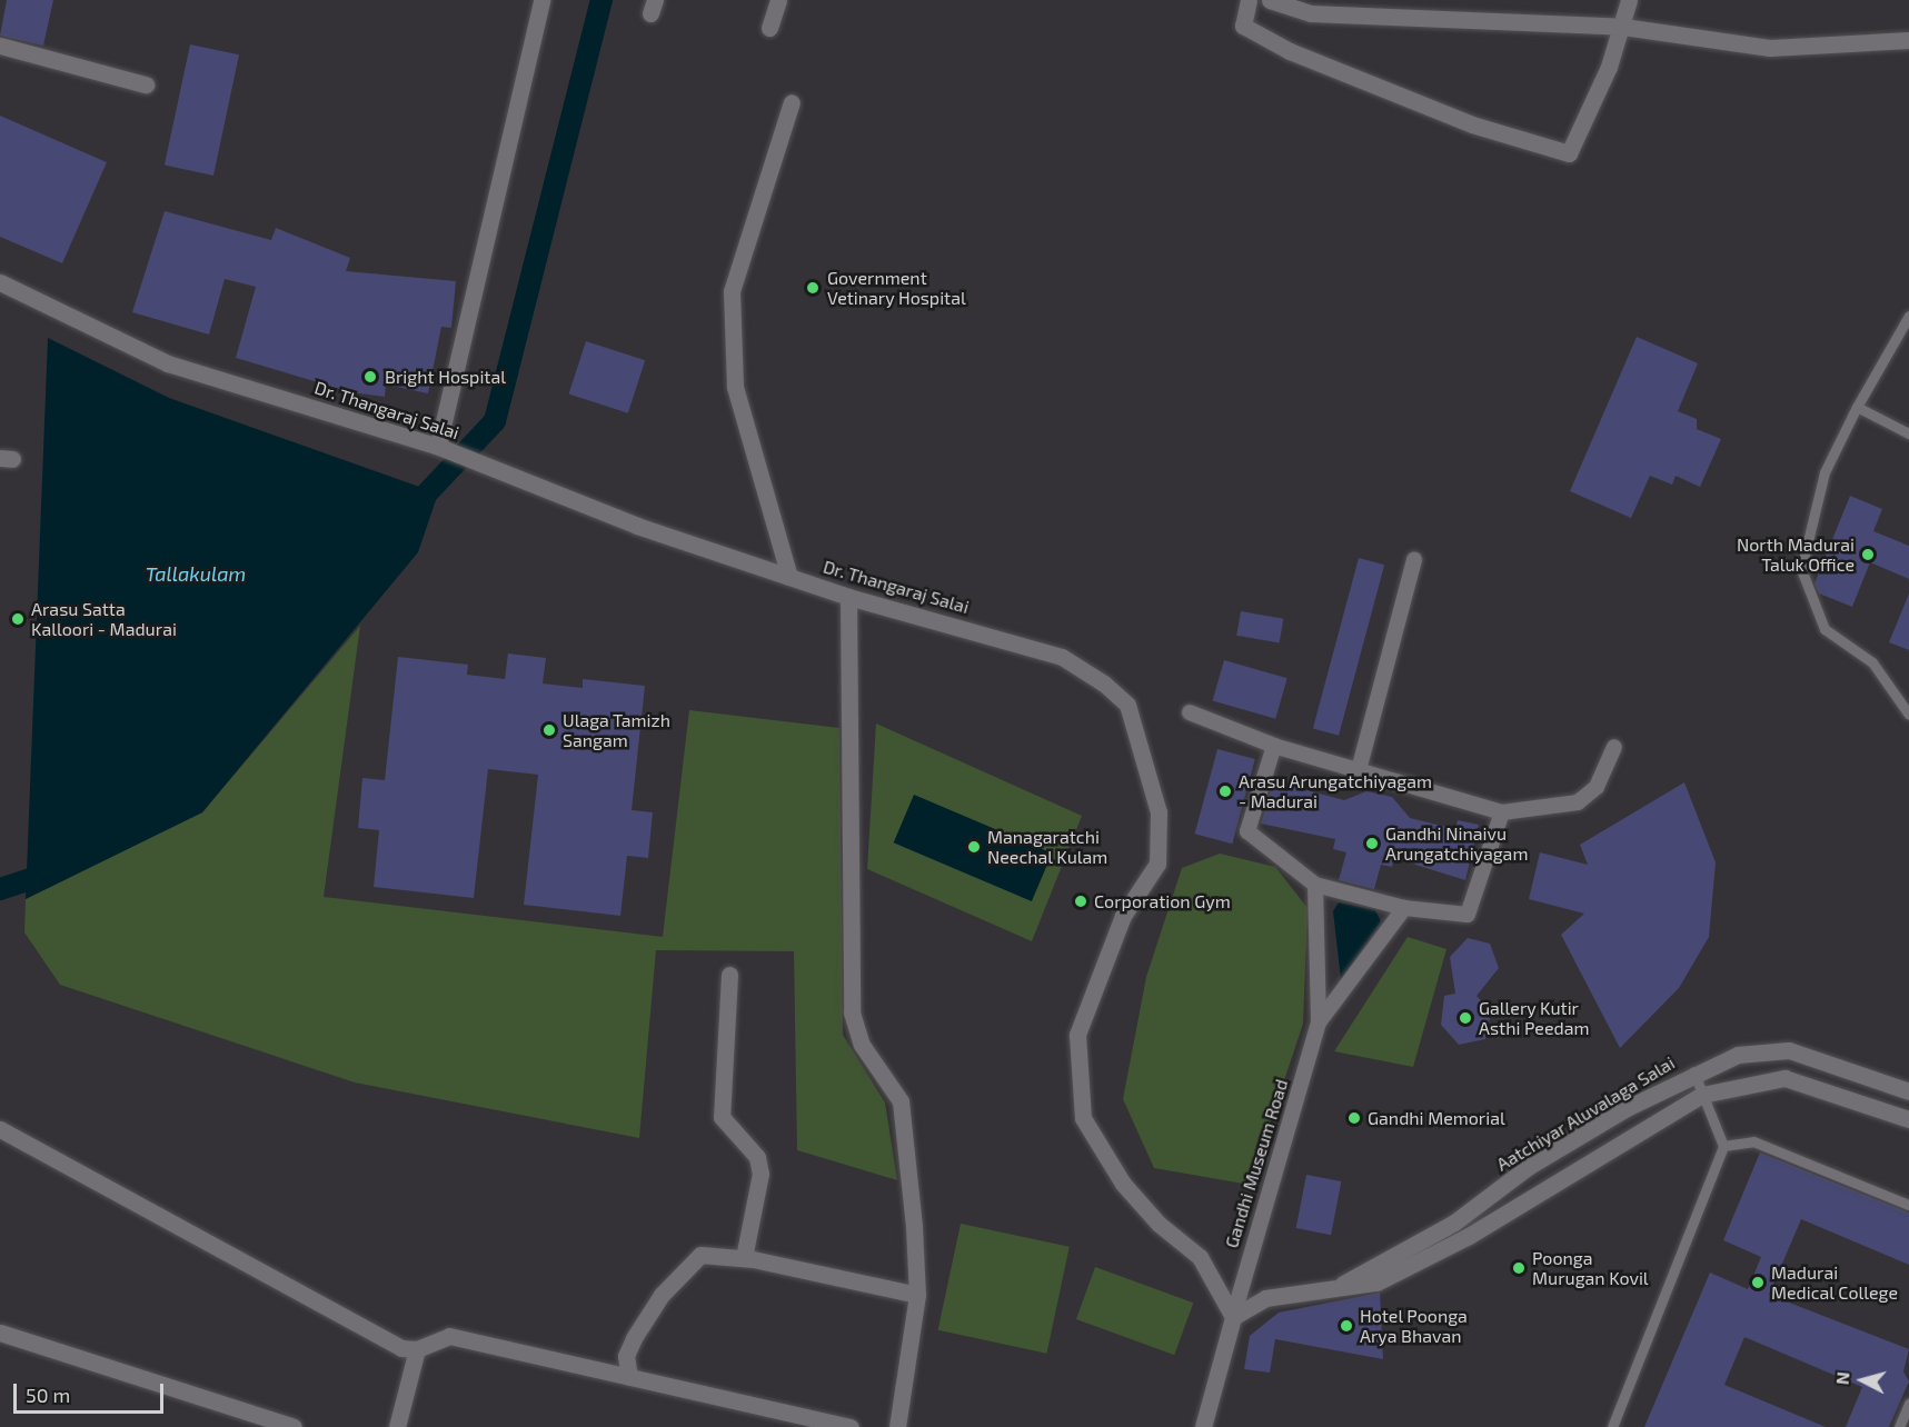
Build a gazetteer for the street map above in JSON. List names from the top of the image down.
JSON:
{
  "streets": {
    "street": ["Dr. Thangaraj Salai", "Aatchiyar Aluvalaga Salai", "Gandhi Museum Road"]
  },
  "crossings": [
    ["Dr. Thangaraj Salai", "Aatchiyar Aluvalaga Salai"],
    ["Dr. Thangaraj Salai", "Gandhi Museum Road"],
    ["Aatchiyar Aluvalaga Salai", "Gandhi Museum Road"]
  ],
  "water": ["Tallakulam"],
  "places": [
    "Government Vetinary Hospital",
    "Bright Hospital",
    "North Madurai Taluk Office",
    "Arasu Satta Kalloori - Madurai",
    "Ulaga Tamizh Sangam",
    "Arasu Arungatchiyagam - Madurai",
    "Gandhi Ninaivu Arungatchiyagam",
    "Managaratchi Neechal Kulam",
    "Corporation Gym",
    "Gallery Kutir Asthi Peedam",
    "Gandhi Memorial",
    "Poonga Murugan Kovil",
    "Madurai Medical College",
    "Hotel Poonga Arya Bhavan"
  ],
  "scale_bar": "50 m",
  "north": "left"
}
